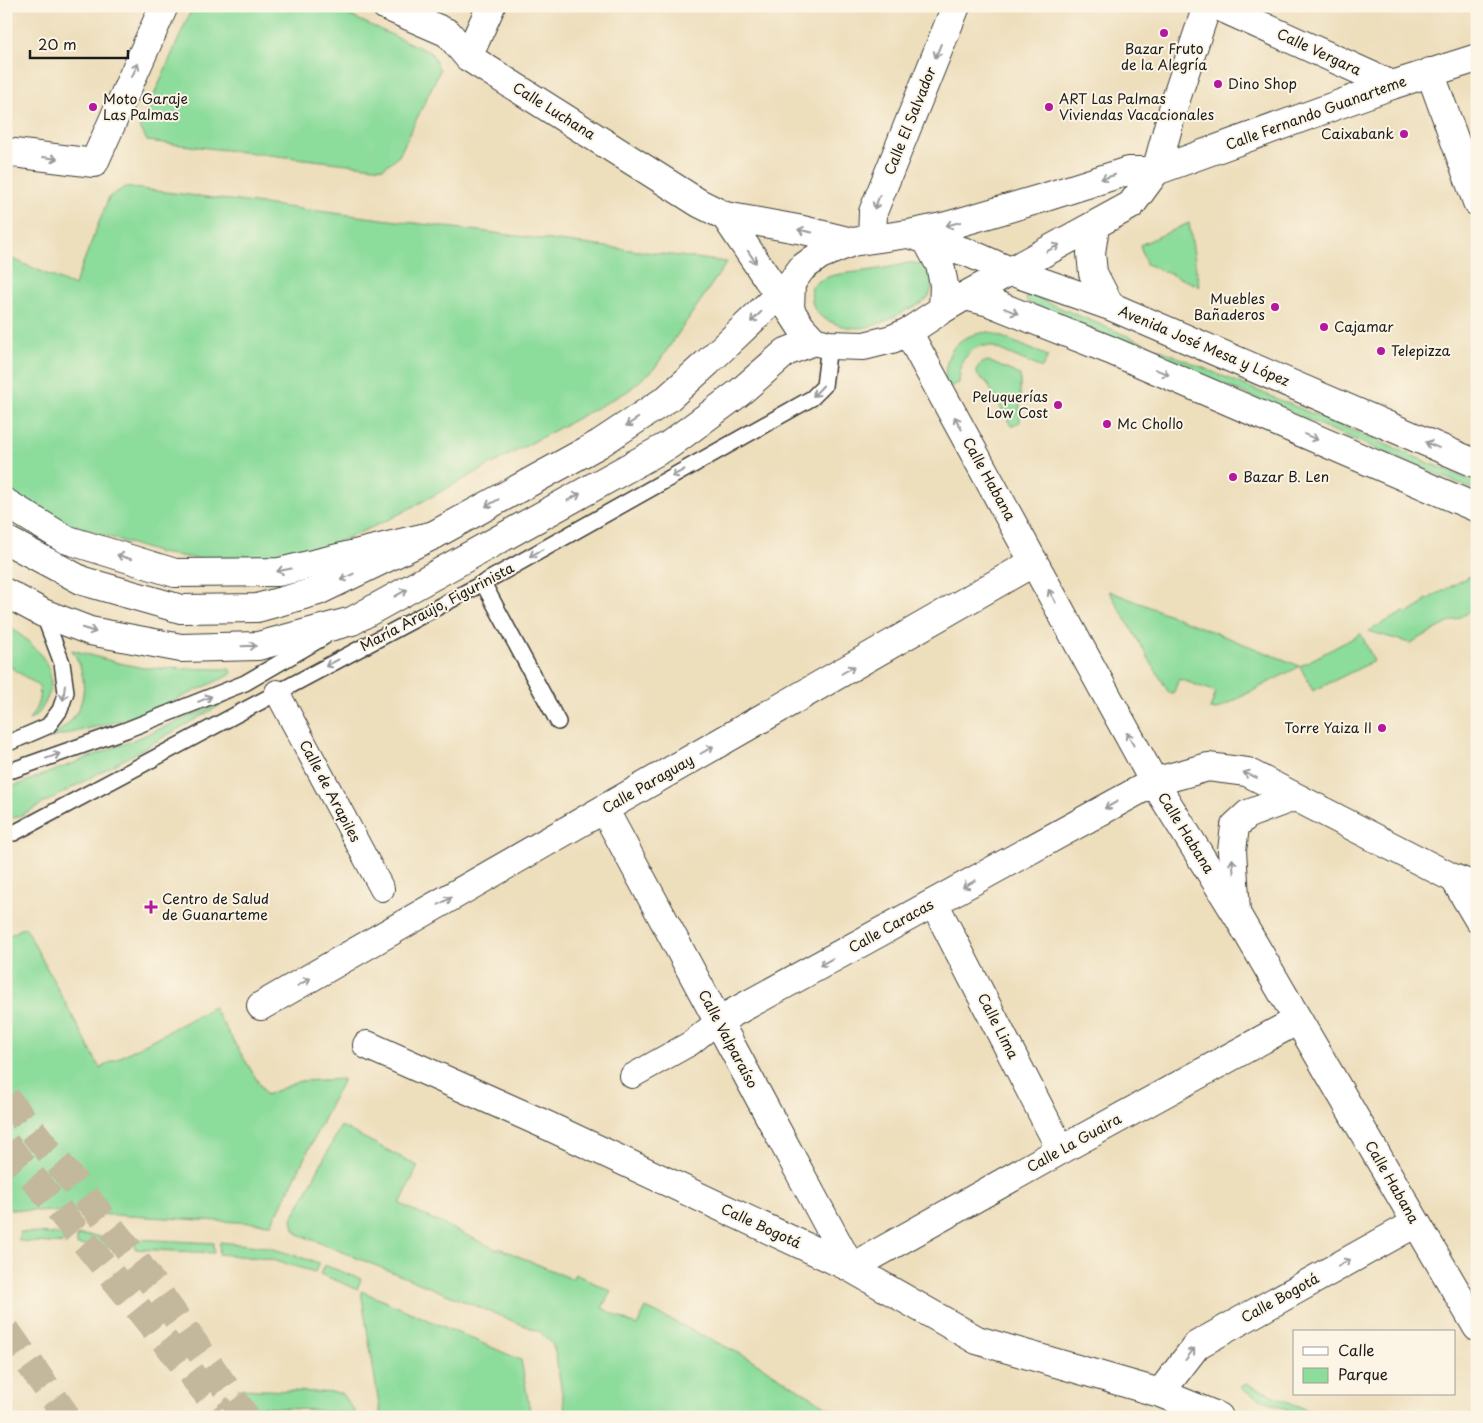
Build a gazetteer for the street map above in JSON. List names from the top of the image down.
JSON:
{
  "streets": {
    "main road": [
      "Calle Vergara",
      "Calle Luchana",
      "Calle Fernando Guanarteme",
      "Calle El Salvador",
      "Avenida José Mesa y López",
      "Calle Habana",
      "María Araujo, Figurinista",
      "Calle Paraguay",
      "Calle Caracas",
      "Calle Lima",
      "Calle Valparaíso",
      "Calle La Guaira",
      "Calle Bogotá"
    ],
    "street": ["Calle de Arapiles"]
  },
  "crossings": [
    ["Calle Vergara", "Calle Fernando Guanarteme"],
    ["Calle El Salvador", "Avenida José Mesa y López"],
    ["Calle El Salvador", "Calle Habana"],
    ["Calle El Salvador", "María Araujo, Figurinista"],
    ["Avenida José Mesa y López", "Calle Habana"],
    ["Avenida José Mesa y López", "María Araujo, Figurinista"],
    ["Calle Habana", "María Araujo, Figurinista"],
    ["Calle Habana", "Calle Paraguay"],
    ["Calle Habana", "Calle Caracas"],
    ["Calle Habana", "Calle La Guaira"],
    ["Calle Habana", "Calle Bogotá"],
    ["María Araujo, Figurinista", "Calle de Arapiles"],
    ["Calle Paraguay", "Calle Valparaíso"],
    ["Calle Caracas", "Calle Lima"],
    ["Calle Caracas", "Calle Valparaíso"],
    ["Calle Lima", "Calle La Guaira"],
    ["Calle Valparaíso", "Calle La Guaira"],
    ["Calle Valparaíso", "Calle Bogotá"],
    ["Calle La Guaira", "Calle Bogotá"]
  ],
  "one_way": ["Calle Habana", "Calle Paraguay", "Calle Caracas"],
  "places": {
    "other": [
      "Bazar Fruto de la Alegría",
      "Dino Shop",
      "Moto Garaje Las Palmas",
      "ART Las Palmas Viviendas Vacacionales",
      "Caixabank",
      "Muebles Bañaderos",
      "Cajamar",
      "Telepizza",
      "Peluquerías Low Cost",
      "Mc Chollo",
      "Bazar B. Len",
      "Torre Yaiza II"
    ],
    "health": ["Centro de Salud de Guanarteme"]
  },
  "legend": ["Calle", "Parque"],
  "scale_bar": "20 m"
}
